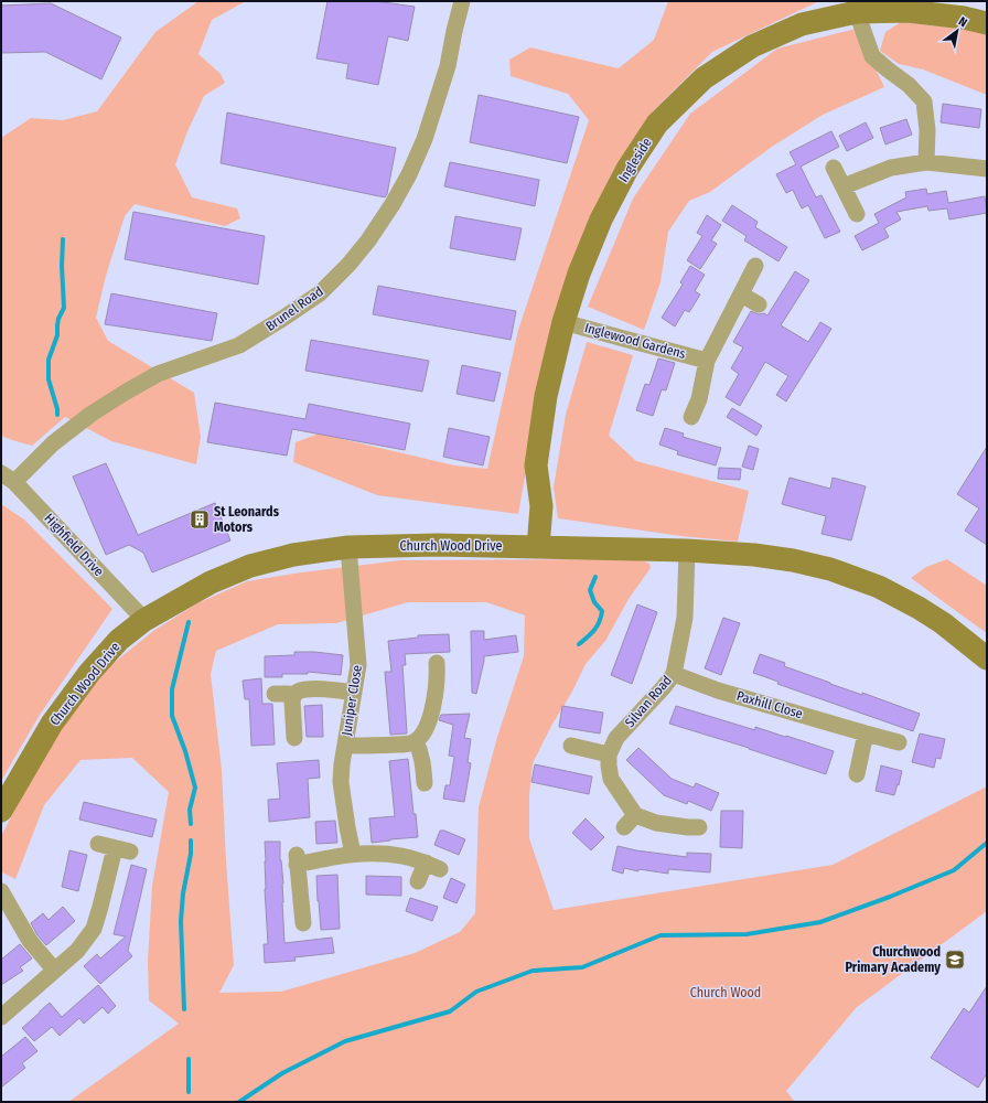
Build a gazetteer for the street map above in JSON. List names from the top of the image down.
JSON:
{
  "streets": {
    "street": [
      "Ingleside",
      "Brunel Road",
      "Inglewood Gardens",
      "Highfield Drive",
      "Church Wood Drive",
      "Juniper Close",
      "Silvan Road",
      "Paxhill Close"
    ]
  },
  "crossings": [
    ["Ingleside", "Inglewood Gardens"],
    ["Ingleside", "Church Wood Drive"],
    ["Brunel Road", "Highfield Drive"],
    ["Highfield Drive", "Church Wood Drive"],
    ["Church Wood Drive", "Juniper Close"],
    ["Church Wood Drive", "Silvan Road"],
    ["Silvan Road", "Paxhill Close"]
  ],
  "parks": ["Church Wood"],
  "places": {
    "building": ["St Leonards Motors"],
    "school or university": ["Churchwood Primary Academy"]
  },
  "north": "top right"
}
